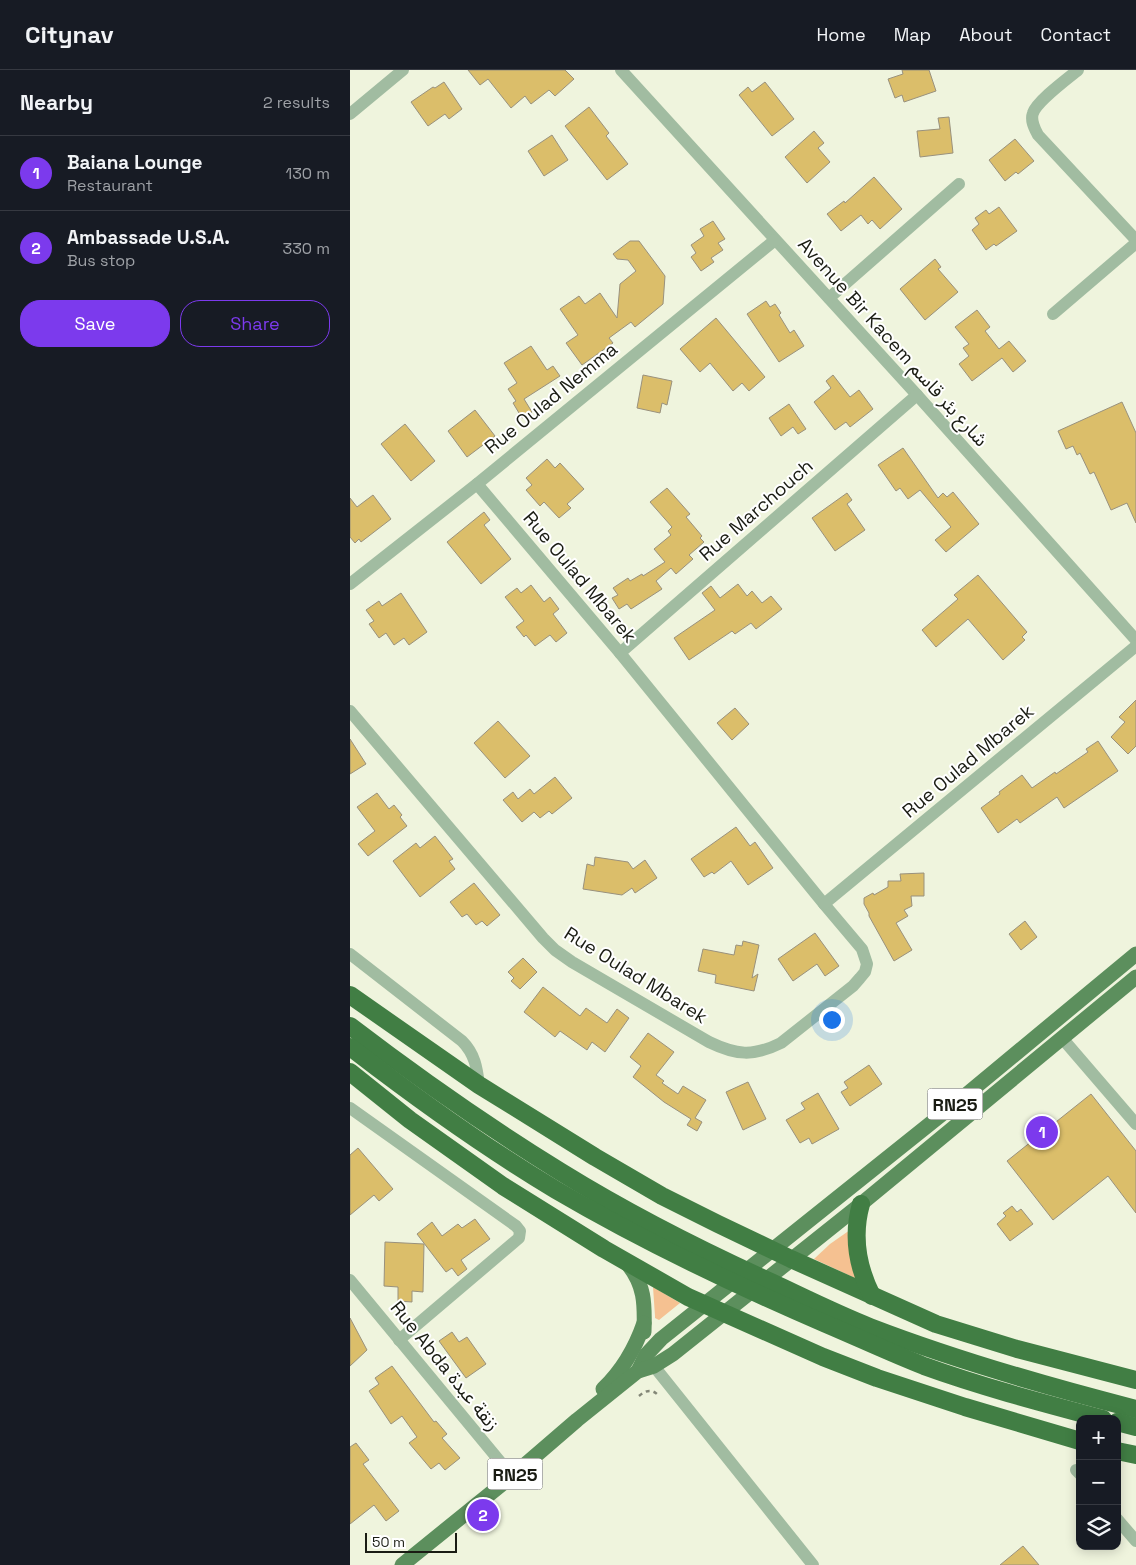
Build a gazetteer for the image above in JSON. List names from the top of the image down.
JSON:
{
  "streets": {
    "main road": ["RN25"],
    "street": [
      "Avenue Bir Kacem شارع بئر قاسم",
      "Rue Oulad Nemma",
      "Rue Marchouch",
      "Rue Oulad Mbarek",
      "Rue Abda زنقة عبدة"
    ]
  },
  "crossings": [
    ["Avenue Bir Kacem شارع بئر قاسم", "Rue Oulad Nemma"],
    ["Avenue Bir Kacem شارع بئر قاسم", "Rue Marchouch"],
    ["Rue Oulad Nemma", "Rue Oulad Mbarek"],
    ["Rue Marchouch", "Rue Oulad Mbarek"],
    ["RN25", "Rue Abda زنقة عبدة"]
  ],
  "scale_bar": "50 m",
  "page": {
    "header": "Citynav",
    "nav": [
      "Home",
      "Map",
      "About",
      "Contact"
    ],
    "heading": ["Nearby", "2 results"],
    "list": [
      {
        "mark": "1",
        "name": "Baiana Lounge",
        "note": "Restaurant",
        "value": "130 m"
      },
      {
        "mark": "2",
        "name": "Ambassade U.S.A.",
        "note": "Bus stop",
        "value": "330 m"
      }
    ],
    "buttons": ["Save", "Share"],
    "pins": ["1", "2"],
    "map_buttons": ["+", "−"],
    "scale": "50 m"
  }
}
